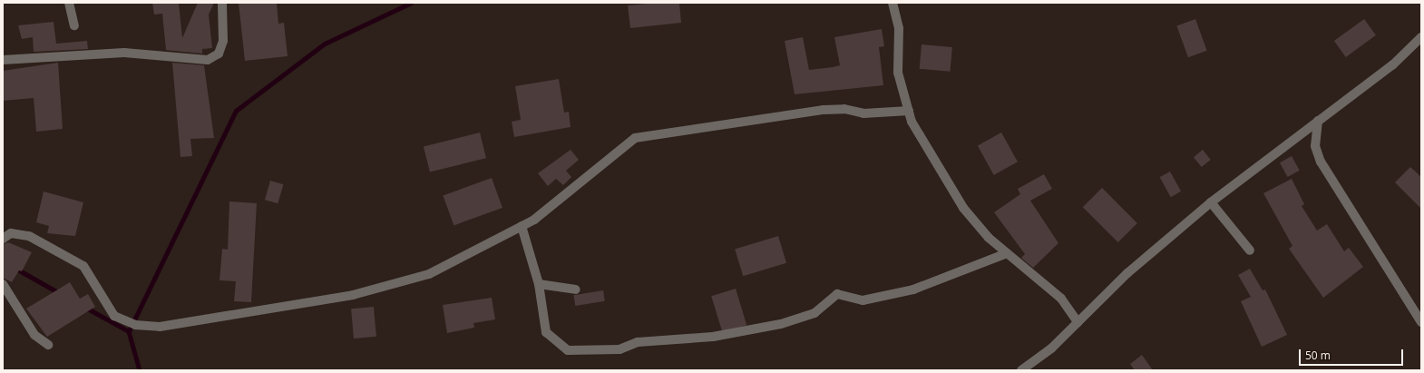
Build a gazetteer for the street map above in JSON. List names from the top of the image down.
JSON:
{
  "scale_bar": "50 m"
}
